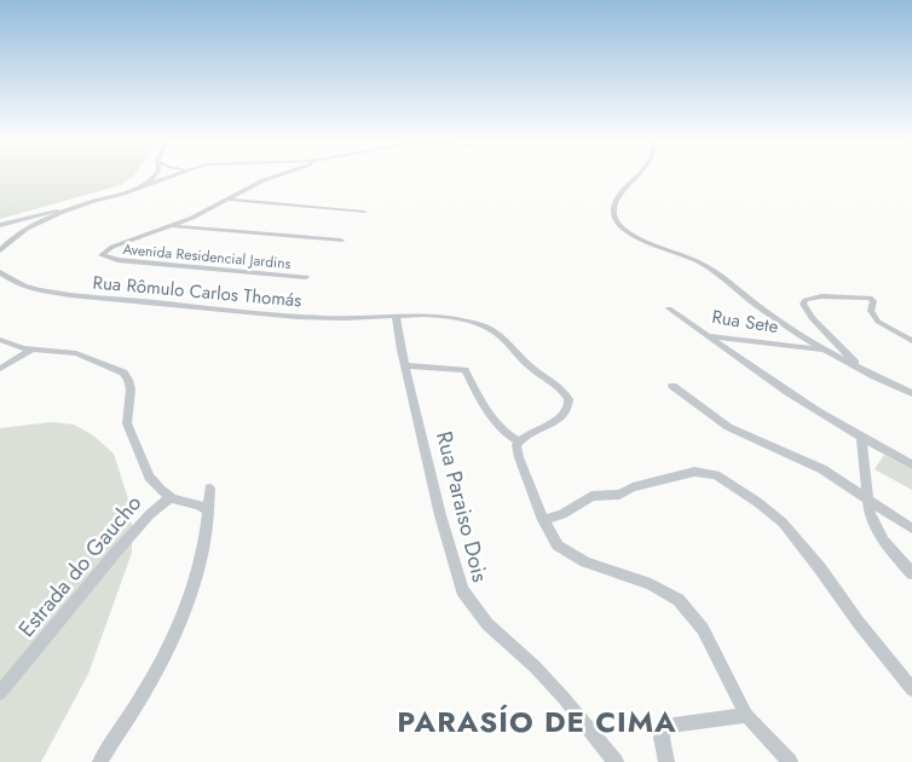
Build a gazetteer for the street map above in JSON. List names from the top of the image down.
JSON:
{
  "streets": {
    "street": [
      "Avenida Residencial Jardins",
      "Rua Rômulo Carlos Thomás",
      "Rua Sete",
      "Rua Paraiso Dois",
      "Estrada do Gaucho"
    ]
  },
  "crossings": [
    ["Rua Rômulo Carlos Thomás", "Rua Paraiso Dois"]
  ],
  "districts": ["PARASÍO DE CIMA"]
}
